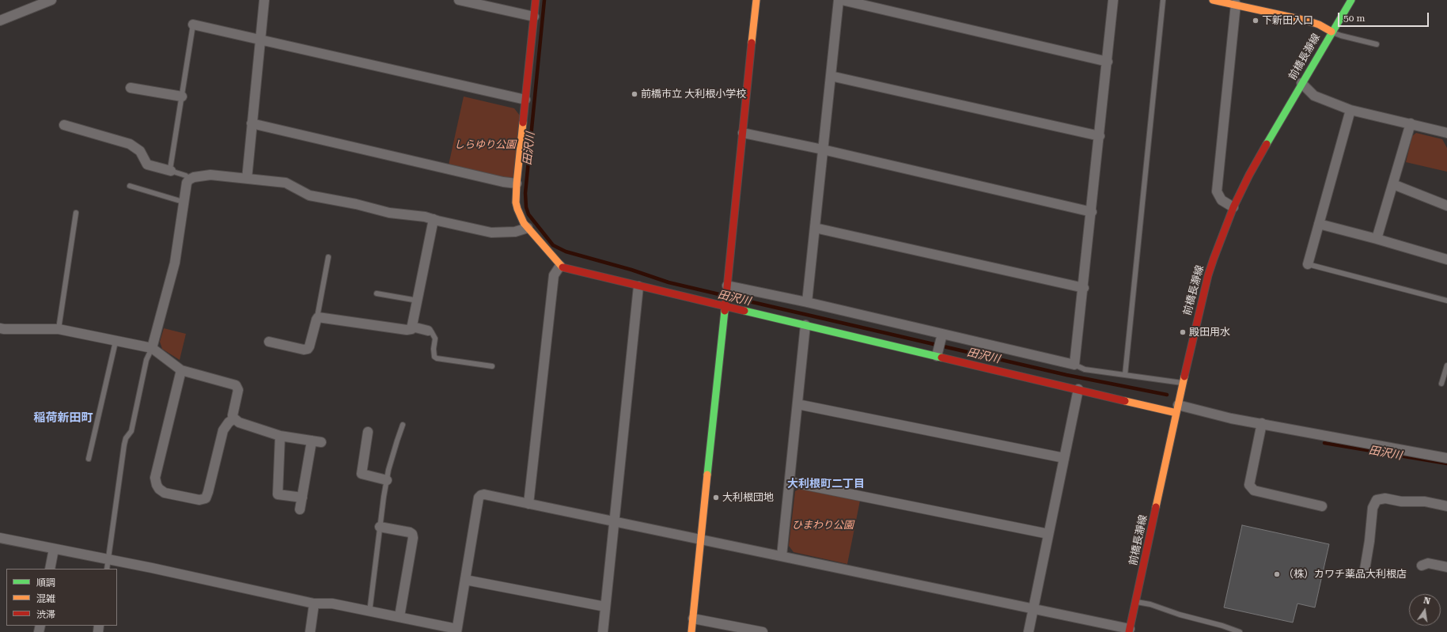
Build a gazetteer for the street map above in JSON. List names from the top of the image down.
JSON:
{
  "streets": {
    "street": ["前橋長瀞線"]
  },
  "districts": ["稲荷新田町", "大利根町二丁目"],
  "water": ["田沢川"],
  "parks": ["しらゆり公園", "ひまわり公園"],
  "places": [
    "下新田入口",
    "前橋市立 大利根小学校",
    "殿田用水",
    "大利根団地",
    "（株）カワチ薬品大利根店"
  ],
  "legend": ["順調", "混雑", "渋滞"],
  "scale_bar": "50 m",
  "north": "top"
}
